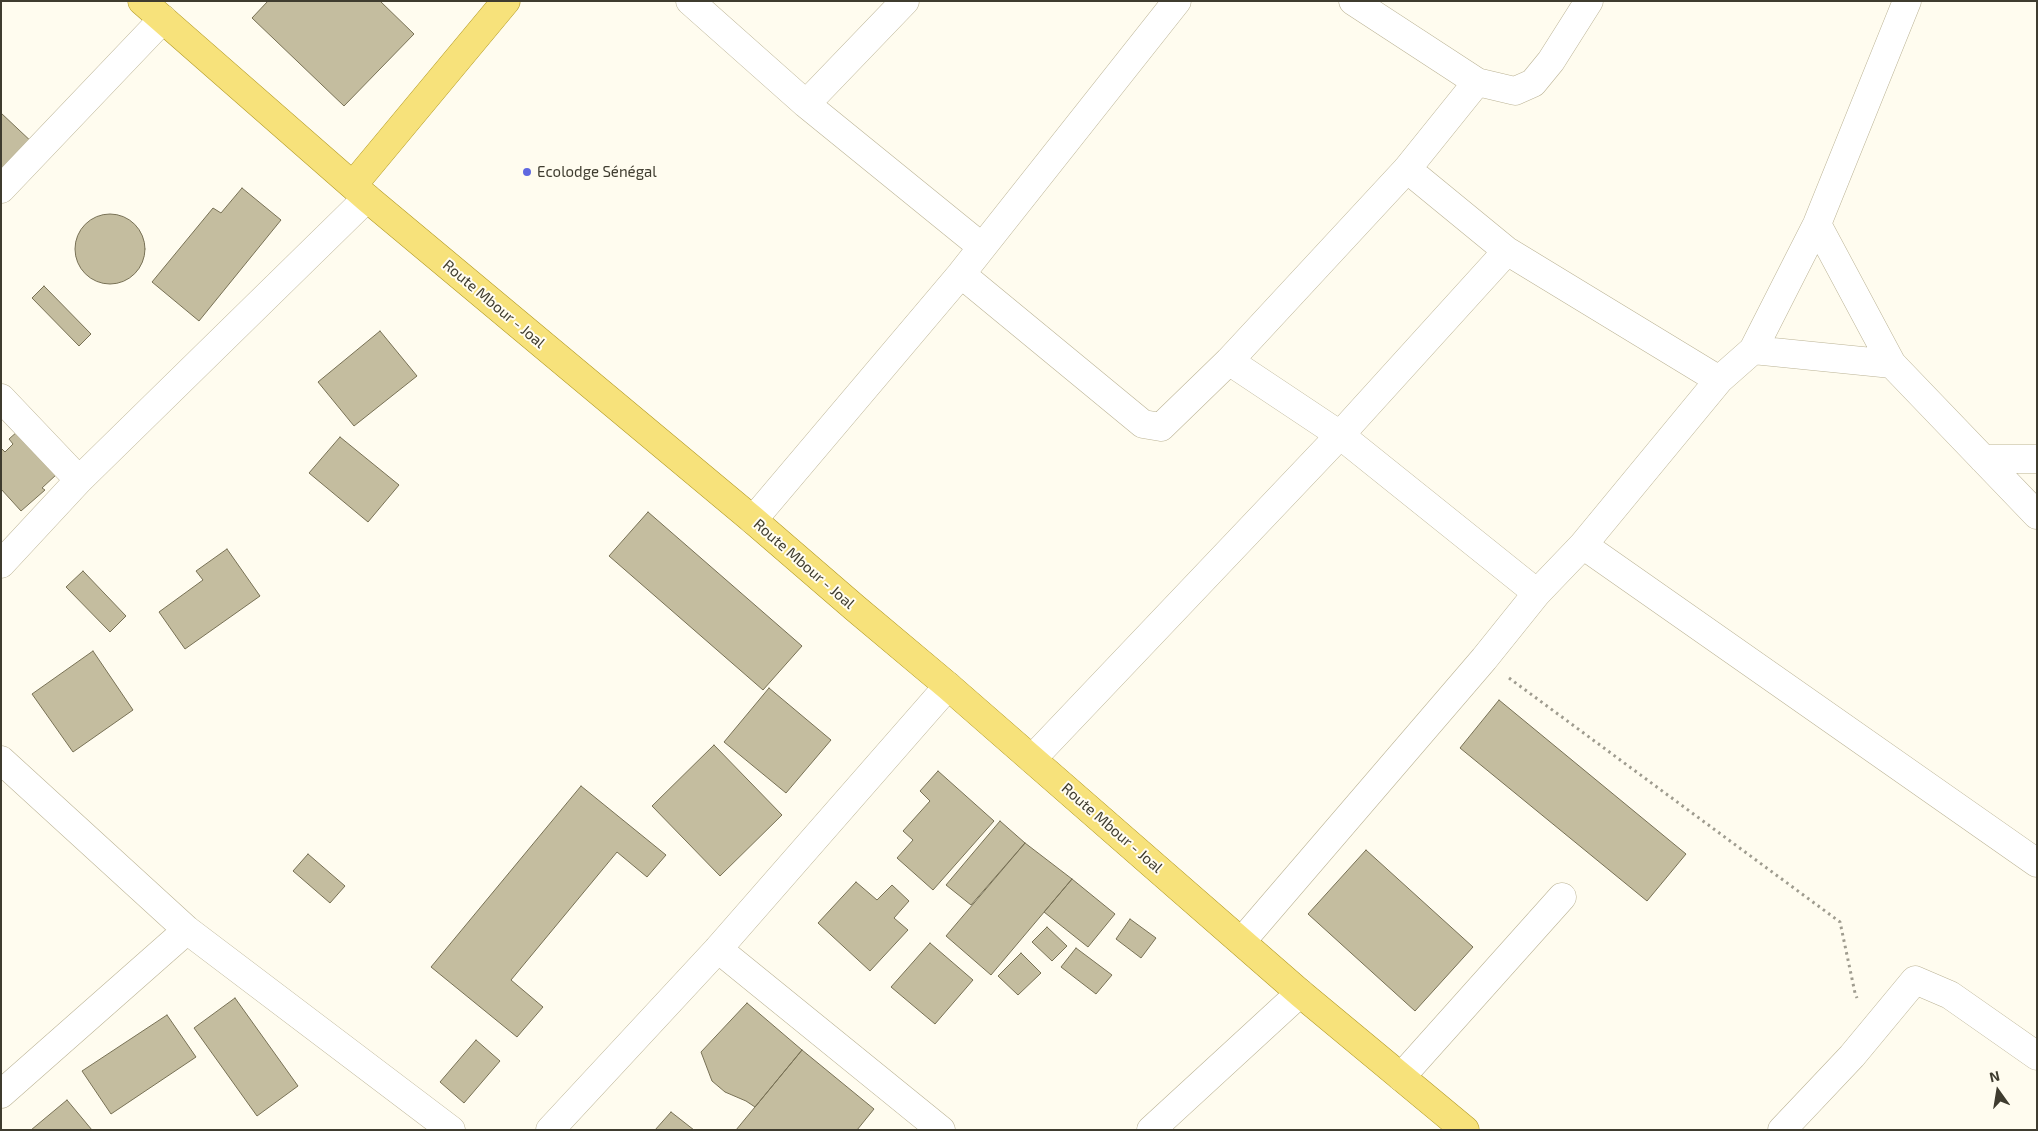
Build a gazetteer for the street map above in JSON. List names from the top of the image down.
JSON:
{
  "streets": {
    "main road": ["Route Mbour - Joal"]
  },
  "places": ["Ecolodge Sénégal"],
  "north": "top"
}
